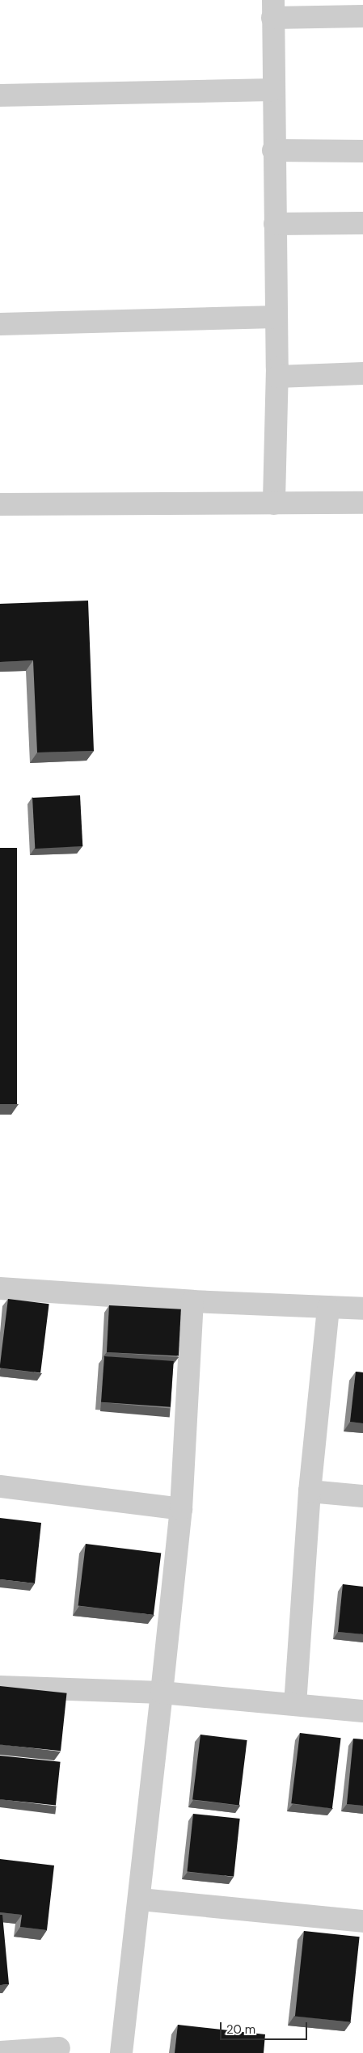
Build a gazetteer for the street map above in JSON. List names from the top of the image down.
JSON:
{
  "scale_bar": "20 m"
}
